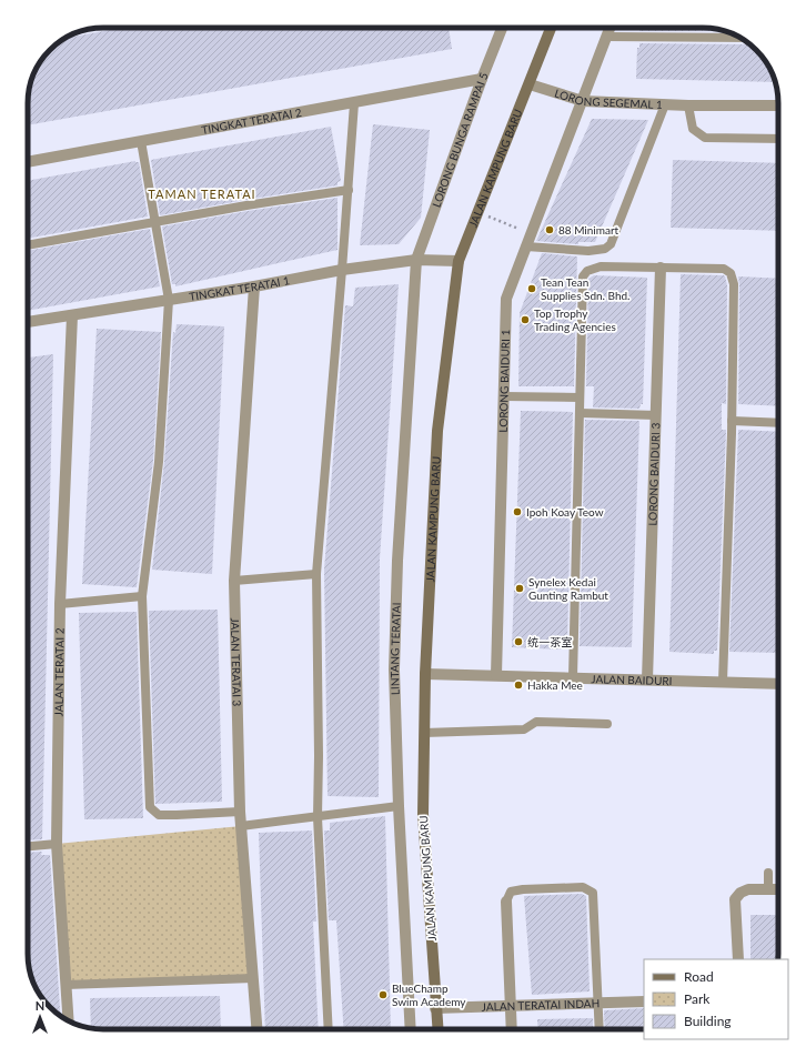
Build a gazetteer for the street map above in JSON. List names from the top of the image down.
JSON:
{
  "streets": {
    "street": [
      "LORONG SEGEMAL 1",
      "TINGKAT TERATAI 2",
      "LORONG BUNGA RAMPAI 5",
      "JALAN KAMPUNG BARU",
      "TINGKAT TERATAI 1",
      "LORONG BAIDURI 1",
      "LORONG BAIDURI 3",
      "LINTANG TERATAI",
      "JALAN TERATAI 3",
      "JALAN TERATAI 2",
      "JALAN BAIDURI",
      "JALAN TERATAI INDAH"
    ]
  },
  "crossings": [
    ["LORONG SEGEMAL 1", "JALAN KAMPUNG BARU"],
    ["LORONG SEGEMAL 1", "LORONG BAIDURI 1"],
    ["TINGKAT TERATAI 2", "LORONG BUNGA RAMPAI 5"],
    ["LORONG BUNGA RAMPAI 5", "TINGKAT TERATAI 1"],
    ["LORONG BUNGA RAMPAI 5", "LINTANG TERATAI"],
    ["JALAN KAMPUNG BARU", "TINGKAT TERATAI 1"],
    ["JALAN KAMPUNG BARU", "JALAN BAIDURI"],
    ["JALAN KAMPUNG BARU", "JALAN TERATAI INDAH"],
    ["TINGKAT TERATAI 1", "LINTANG TERATAI"],
    ["TINGKAT TERATAI 1", "JALAN TERATAI 3"],
    ["TINGKAT TERATAI 1", "JALAN TERATAI 2"],
    ["LORONG BAIDURI 1", "JALAN BAIDURI"],
    ["LORONG BAIDURI 3", "JALAN BAIDURI"]
  ],
  "districts": ["TAMAN TERATAI"],
  "places": [
    "88 Minimart",
    "Tean Tean Supplies Sdn. Bhd.",
    "Top Trophy Trading Agencies",
    "Ipoh Koay Teow",
    "Synelex Kedai Gunting Rambut",
    "统一茶室",
    "Hakka Mee",
    "BlueChamp Swim Academy"
  ],
  "legend": ["Road", "Park", "Building"],
  "north": "top"
}
